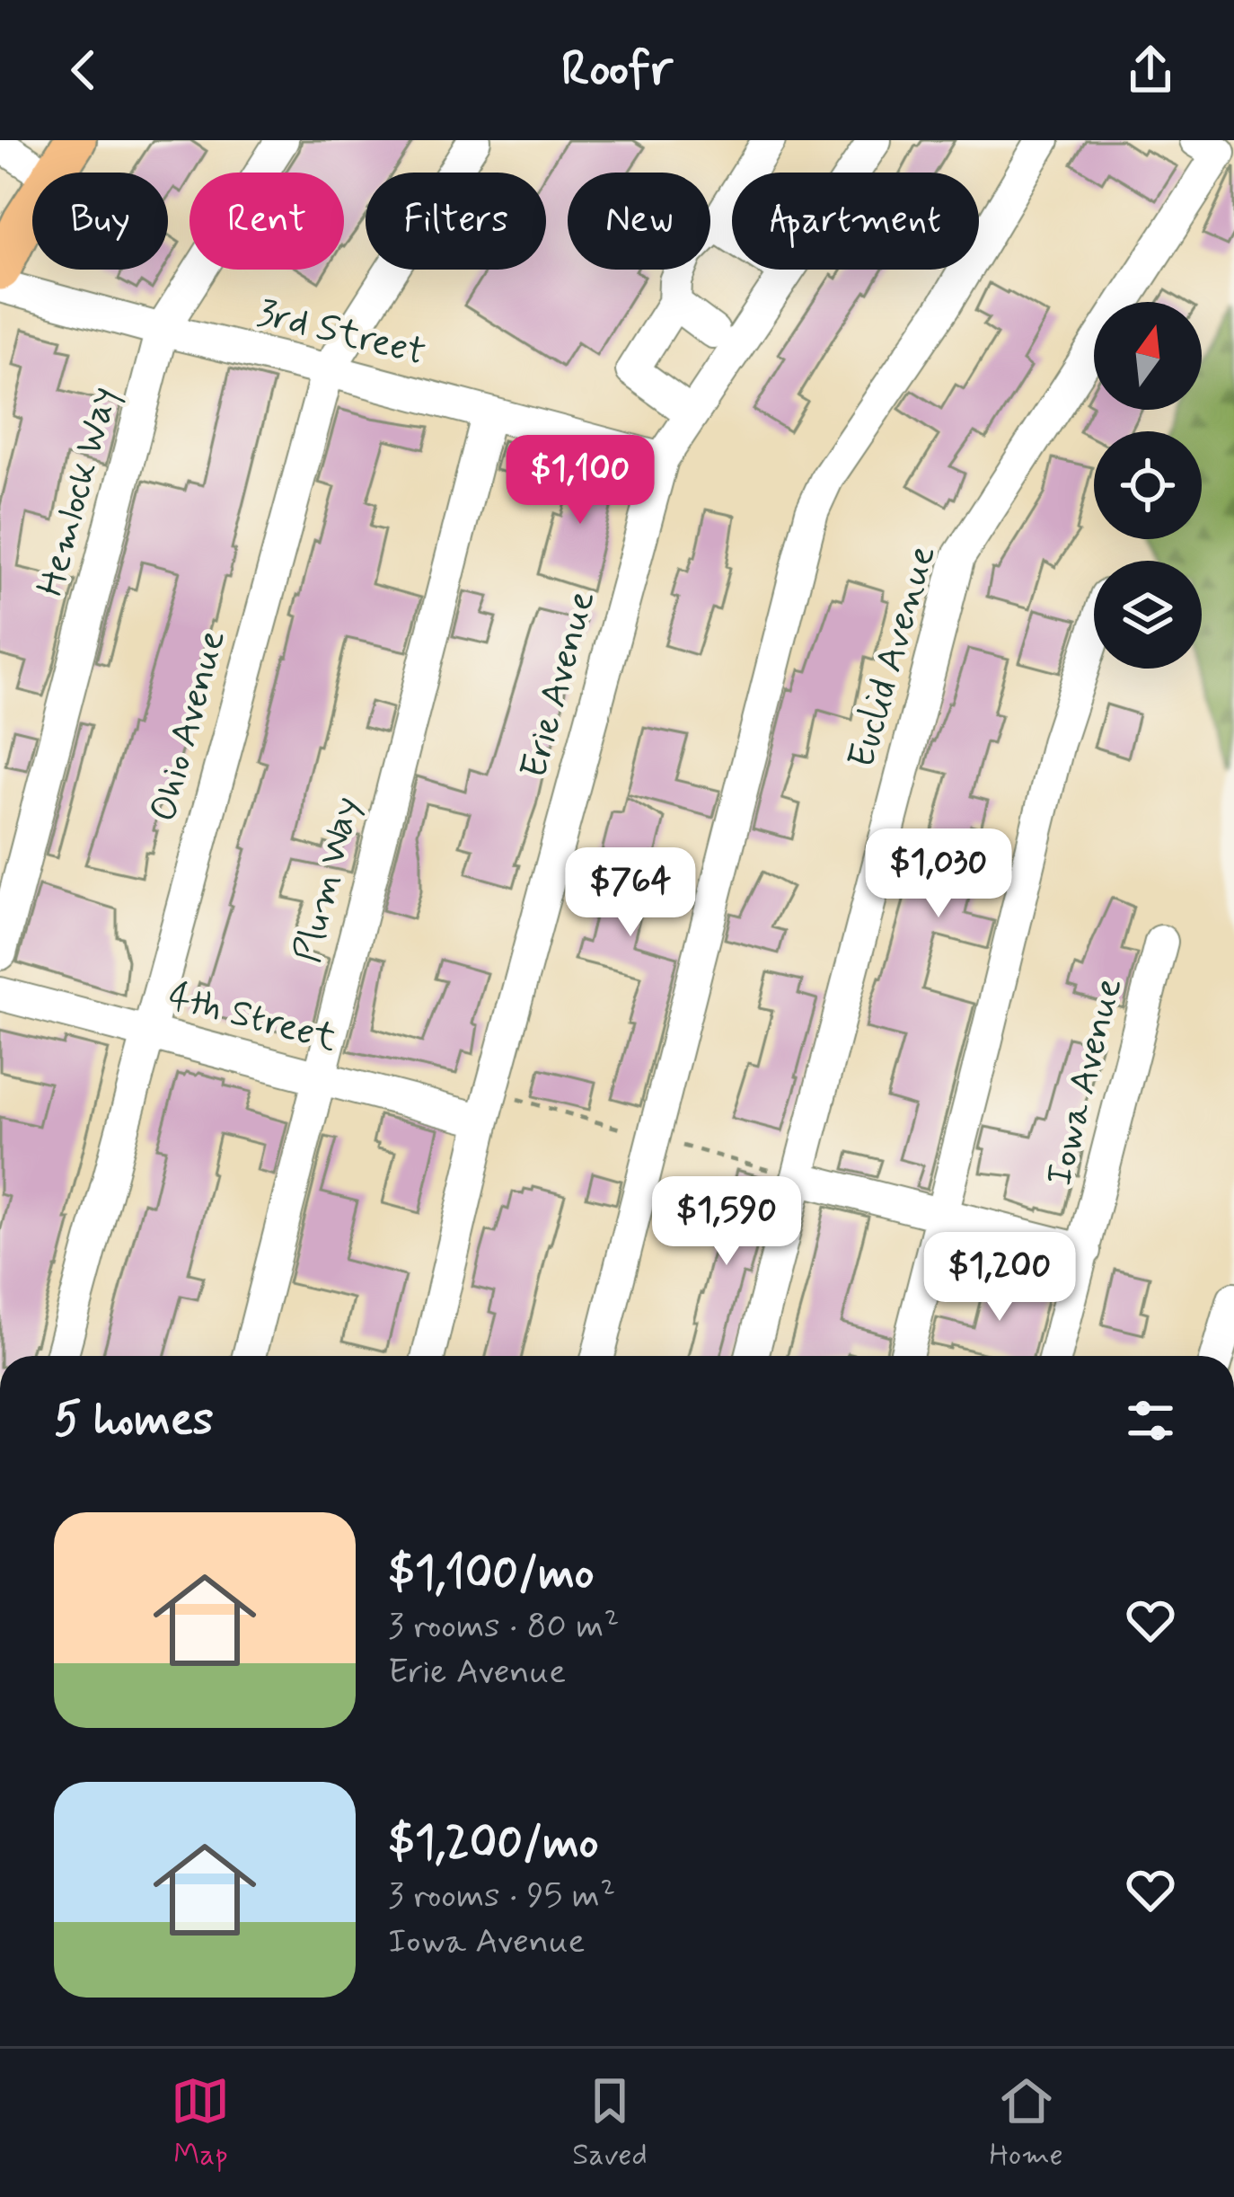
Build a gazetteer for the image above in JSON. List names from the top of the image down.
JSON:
{
  "streets": {
    "street": [
      "3rd Street",
      "Hemlock Way",
      "Euclid Avenue",
      "Erie Avenue",
      "Ohio Avenue",
      "Plum Way",
      "4th Street",
      "Iowa Avenue"
    ]
  },
  "crossings": [
    ["3rd Street", "Hemlock Way"],
    ["3rd Street", "Erie Avenue"],
    ["3rd Street", "Ohio Avenue"],
    ["3rd Street", "Plum Way"],
    ["Erie Avenue", "4th Street"],
    ["Ohio Avenue", "4th Street"],
    ["Plum Way", "4th Street"]
  ],
  "north": "top",
  "page": {
    "header": "Roofr",
    "chip": [
      "Buy",
      "Rent",
      "Filters",
      "New",
      "Apartment"
    ],
    "price": [
      "$1,100",
      "$1,030",
      "$764",
      "$1,590",
      "$1,200"
    ],
    "heading": "5 homes",
    "list": [
      {
        "name": "$1,100/mo",
        "note": "3 rooms · 80 m² · Erie Avenue"
      },
      {
        "name": "$1,200/mo",
        "note": "3 rooms · 95 m² · Iowa Avenue"
      }
    ],
    "tabs": ["Map", "Saved", "Home"]
  }
}
